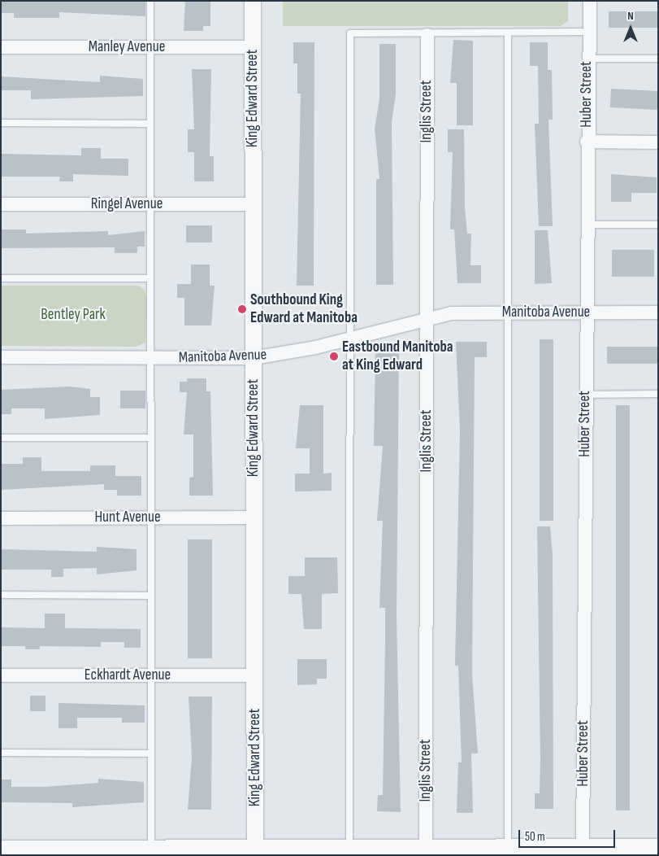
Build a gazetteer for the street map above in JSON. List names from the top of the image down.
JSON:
{
  "streets": {
    "street": [
      "Manley Avenue",
      "Huber Street",
      "King Edward Street",
      "Inglis Street",
      "Ringel Avenue",
      "Manitoba Avenue",
      "Hunt Avenue",
      "Eckhardt Avenue"
    ]
  },
  "crossings": [
    ["Manley Avenue", "King Edward Street"],
    ["Huber Street", "Manitoba Avenue"],
    ["King Edward Street", "Ringel Avenue"],
    ["King Edward Street", "Manitoba Avenue"],
    ["King Edward Street", "Hunt Avenue"],
    ["King Edward Street", "Eckhardt Avenue"],
    ["Inglis Street", "Manitoba Avenue"]
  ],
  "parks": ["Bentley Park"],
  "places": ["Southbound King Edward at Manitoba", "Eastbound Manitoba at King Edward"],
  "scale_bar": "50 m",
  "north": "top"
}
